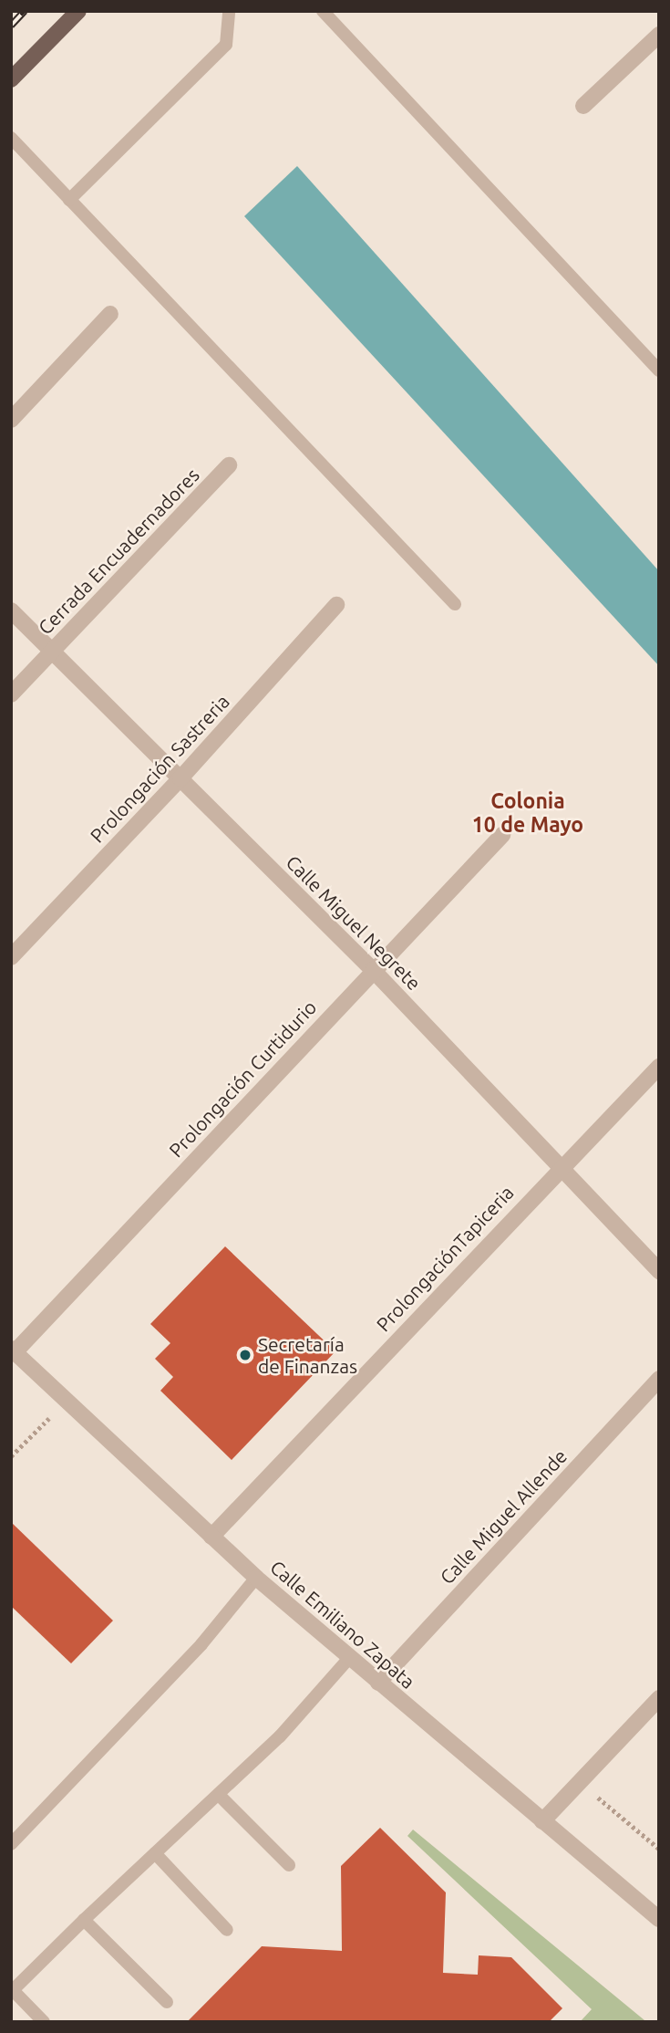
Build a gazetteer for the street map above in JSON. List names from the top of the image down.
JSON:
{
  "streets": {
    "street": [
      "Cerrada Encuadernadores",
      "Prolongación Sastreria",
      "Calle Miguel Negrete",
      "Prolongación Curtidurio",
      "ProlongaciónTapiceria",
      "Calle Miguel Allende",
      "Calle Emiliano Zapata"
    ]
  },
  "crossings": [
    ["Cerrada Encuadernadores", "Calle Miguel Negrete"],
    ["Prolongación Sastreria", "Calle Miguel Negrete"],
    ["Calle Miguel Negrete", "Prolongación Curtidurio"],
    ["Calle Miguel Negrete", "ProlongaciónTapiceria"],
    ["Prolongación Curtidurio", "Calle Emiliano Zapata"],
    ["ProlongaciónTapiceria", "Calle Emiliano Zapata"],
    ["Calle Miguel Allende", "Calle Emiliano Zapata"]
  ],
  "districts": ["Colonia 10 de Mayo"],
  "places": ["Secretaría de Finanzas"]
}
